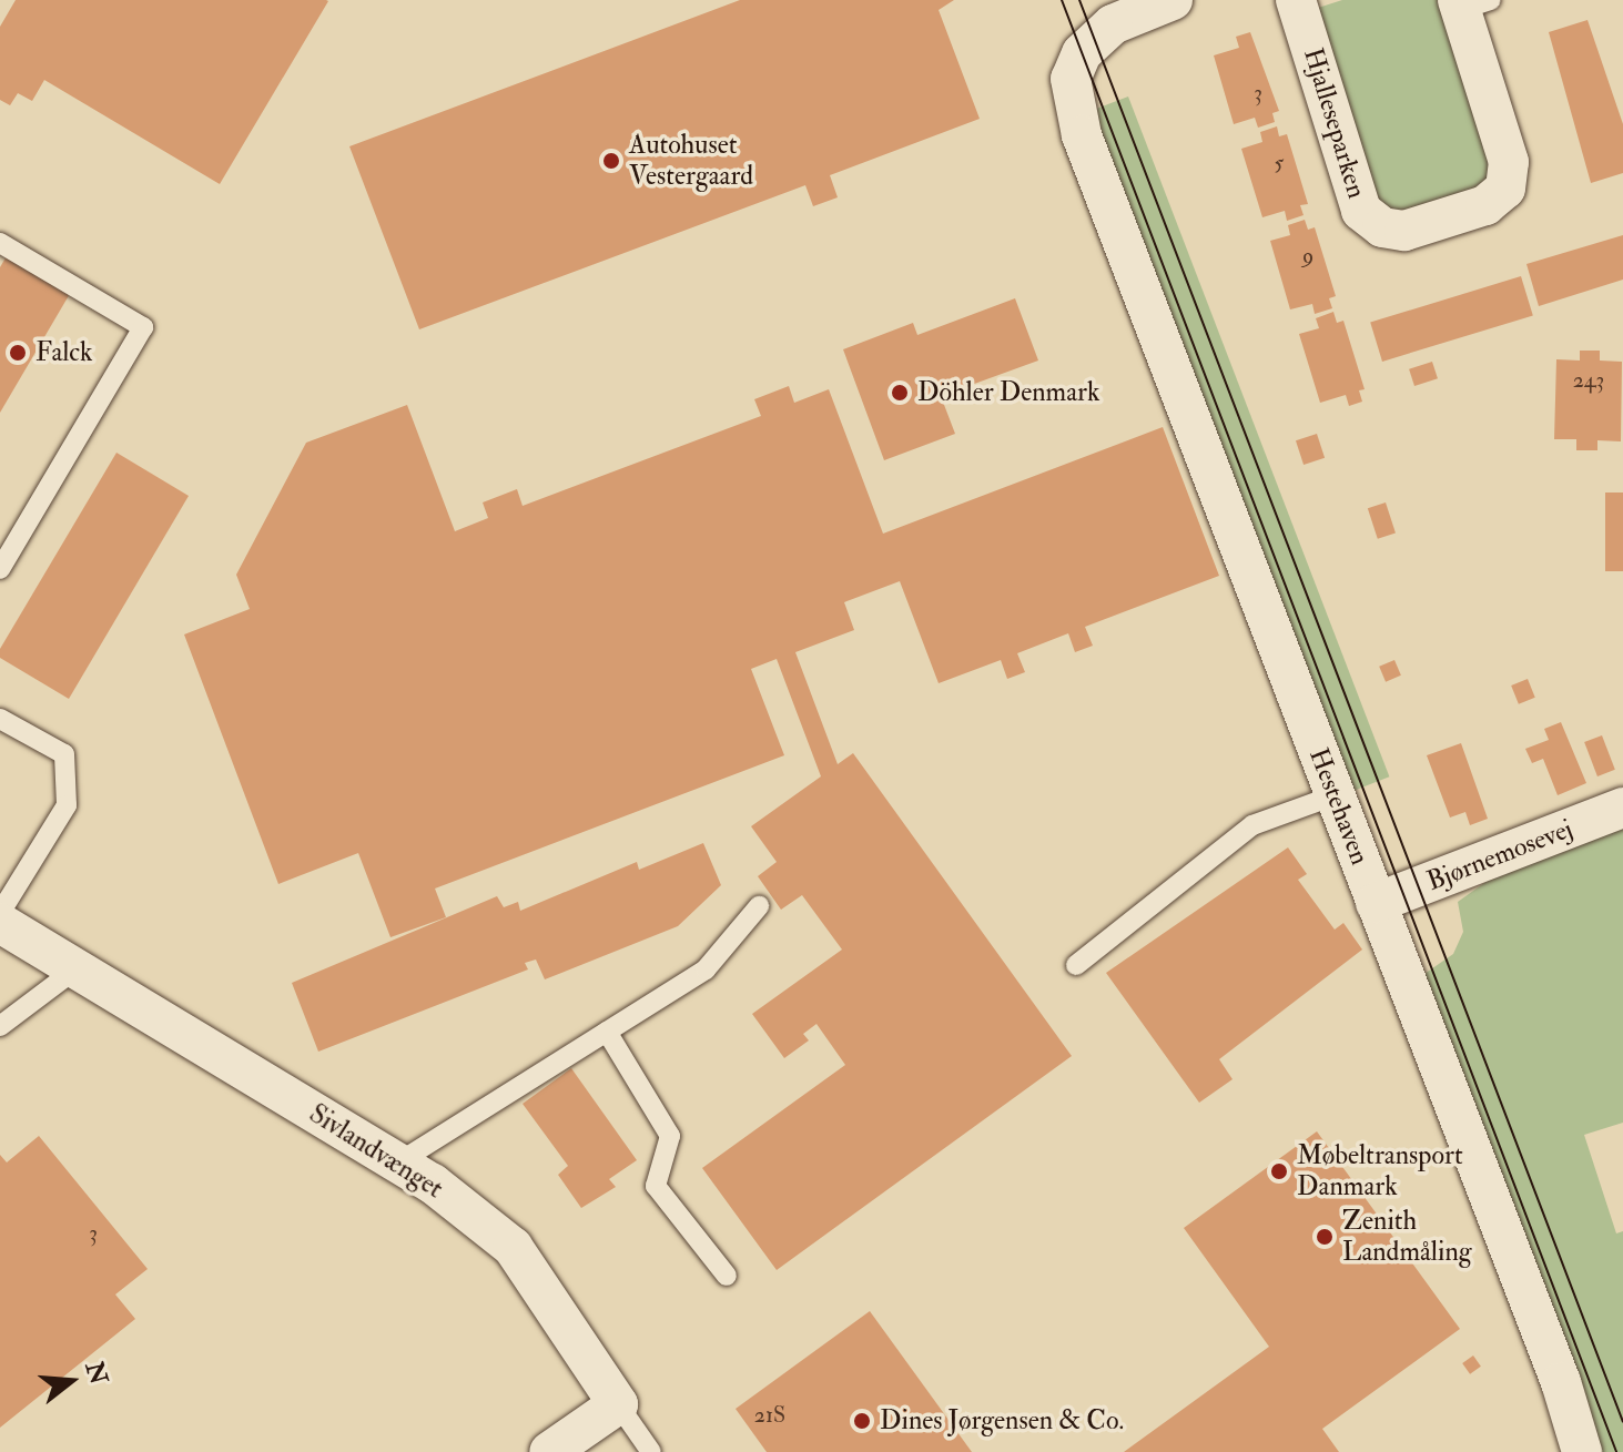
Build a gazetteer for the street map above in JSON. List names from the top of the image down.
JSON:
{
  "streets": {
    "street": [
      "Hjalleseparken",
      "Hestehaven",
      "Bjørnemosevej",
      "Sivlandvænget"
    ]
  },
  "crossings": [
    ["Hestehaven", "Bjørnemosevej"]
  ],
  "places": [
    "Autohuset Vestergaard",
    "Falck",
    "Döhler Denmark",
    "Møbeltransport Danmark",
    "Zenith Landmåling",
    "Dines Jørgensen & Co."
  ],
  "house_numbers": [
    "3",
    "5",
    "9",
    "243",
    "3",
    "21S"
  ],
  "north": "right"
}
